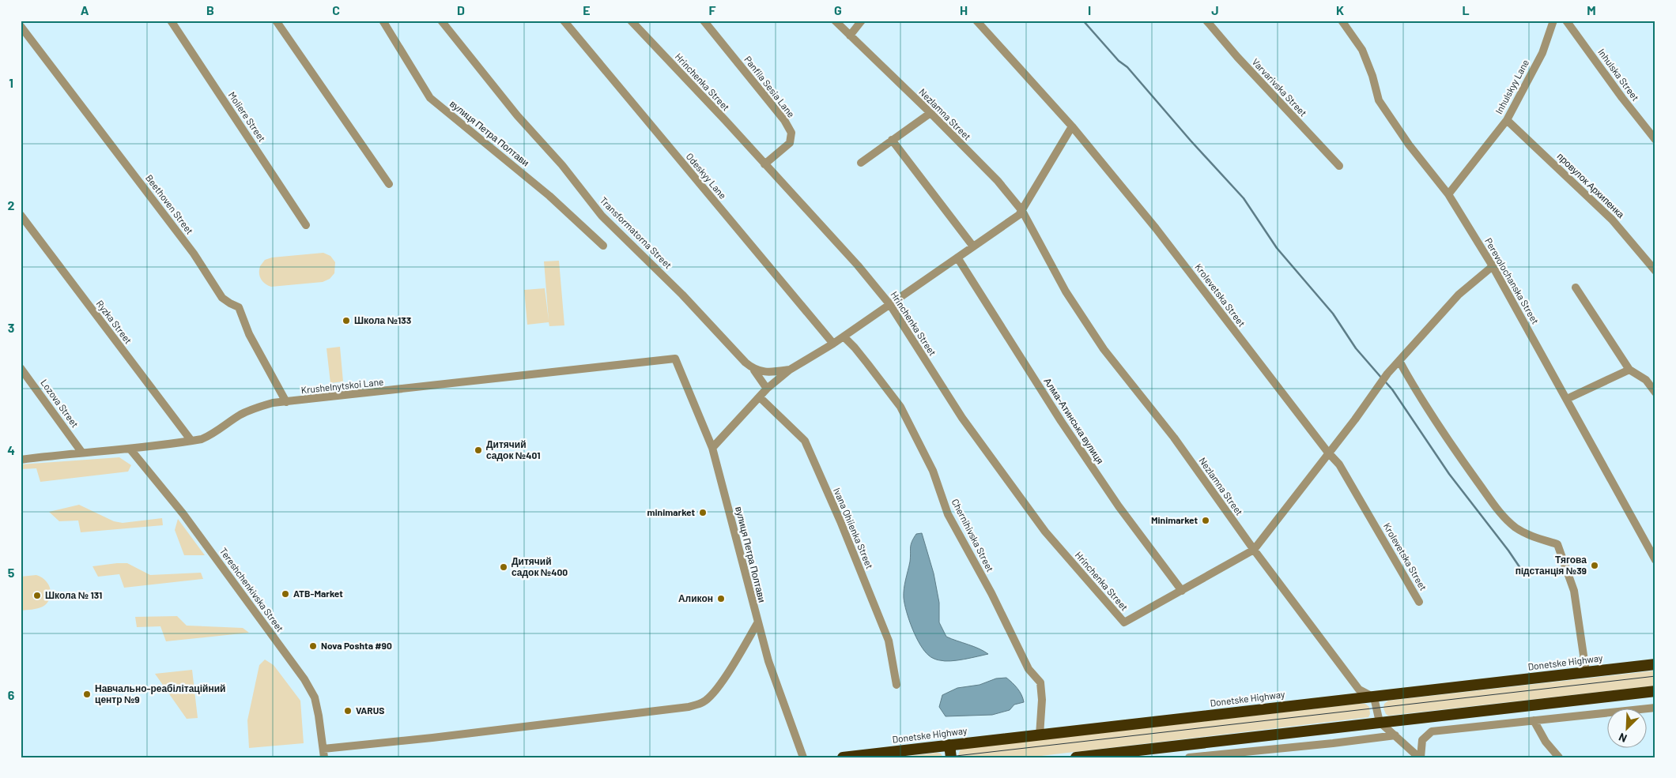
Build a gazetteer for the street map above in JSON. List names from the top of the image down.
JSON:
{
  "streets": {
    "highway": ["Donetske Highway"],
    "street": [
      "Inhulska Street",
      "Hrinchenka Street",
      "Panfila Sesia Lane",
      "Inhulskyy Lane",
      "Varvarivska Street",
      "Nezlamna Street",
      "Moliere Street",
      "вулиця Петра Полтави",
      "Odeskyy Lane",
      "провулок Архипенка",
      "Beethoven Street",
      "Transformatorna Street",
      "Perevolochanska Street",
      "Krolevetska Street",
      "Ryzka Street",
      "Krushelnytskoi Lane",
      "Lozova Street",
      "Алма-Атинська вулиця",
      "Ivana Ohiienka Street",
      "Chernihivska Street",
      "Tereshchenkivska Street"
    ]
  },
  "crossings": [
    ["Hrinchenka Street", "Panfila Sesia Lane"],
    ["Hrinchenka Street", "Алма-Атинська вулиця"],
    ["Inhulskyy Lane", "провулок Архипенка"],
    ["Inhulskyy Lane", "Perevolochanska Street"],
    ["Nezlamna Street", "Donetske Highway"],
    ["вулиця Петра Полтави", "Krushelnytskoi Lane"],
    ["Beethoven Street", "Krushelnytskoi Lane"],
    ["Ryzka Street", "Krushelnytskoi Lane"],
    ["Krushelnytskoi Lane", "Lozova Street"],
    ["Krushelnytskoi Lane", "Tereshchenkivska Street"],
    ["Chernihivska Street", "Donetske Highway"]
  ],
  "places": [
    "Школа №133",
    "Дитячий садок №401",
    "minimarket",
    "Minimarket",
    "Тягова пiдстанцiя №39",
    "Дитячий садок №400",
    "ATB-Market",
    "Школа № 131",
    "Аликон",
    "Nova Poshta #90",
    "Навчально-реабілітаційний центр №9",
    "VARUS"
  ],
  "north": "bottom left",
  "grid": {
    "columns": [
      "A",
      "B",
      "C",
      "D",
      "E",
      "F",
      "G",
      "H",
      "I",
      "J",
      "K",
      "L",
      "M"
    ],
    "rows": [
      "1",
      "2",
      "3",
      "4",
      "5",
      "6"
    ]
  }
}
